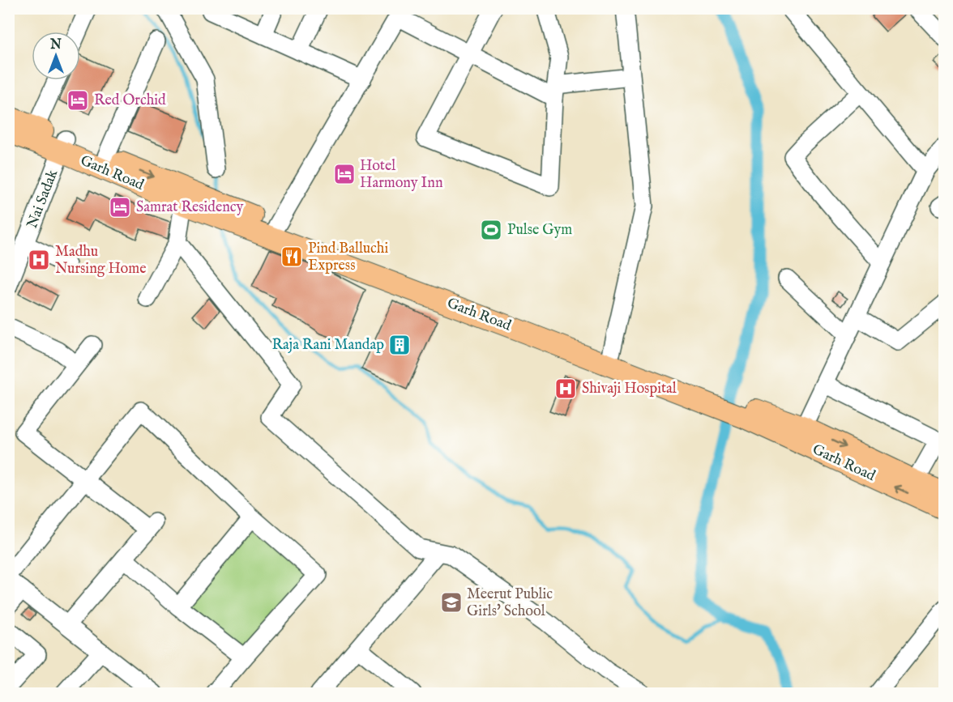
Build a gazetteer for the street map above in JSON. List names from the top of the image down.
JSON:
{
  "streets": {
    "main road": ["Garh Road"],
    "street": ["Nai Sadak"]
  },
  "crossings": [
    ["Garh Road", "Nai Sadak"]
  ],
  "places": {
    "hotel": ["Red Orchid", "Hotel Harmony Inn", "Samrat Residency"],
    "sports": ["Pulse Gym"],
    "restaurant": ["Pind Balluchi Express"],
    "hospital": ["Madhu Nursing Home", "Shivaji Hospital"],
    "building": ["Raja Rani Mandap"],
    "school or university": ["Meerut Public Girls' School"]
  },
  "north": "top"
}
